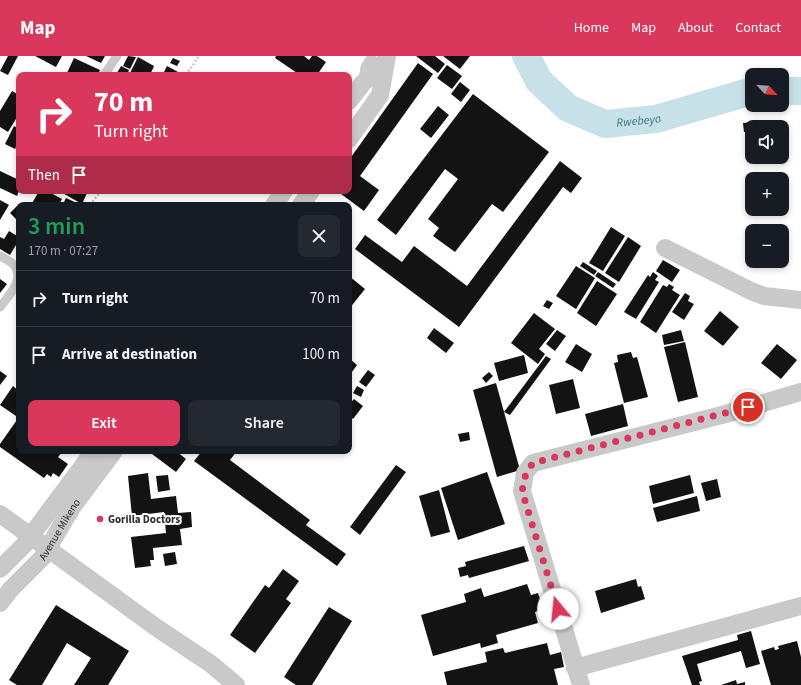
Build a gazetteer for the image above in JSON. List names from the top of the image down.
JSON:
{
  "streets": {
    "street": ["Avenue Mikeno"]
  },
  "water": ["Rwebeya"],
  "places": ["Gorilla Doctors"],
  "north": "bottom right",
  "page": {
    "header": "Map",
    "nav": [
      "Home",
      "Map",
      "About",
      "Contact"
    ],
    "map_buttons": ["+", "−"],
    "turn": ["70 m", "Turn right"],
    "then": "Then",
    "heading": ["3 min", "170 m · 07:27"],
    "list": [
      {
        "name": "Turn right",
        "value": "70 m"
      },
      {
        "name": "Arrive at destination",
        "value": "100 m"
      }
    ],
    "buttons": ["Exit", "Share"]
  }
}
